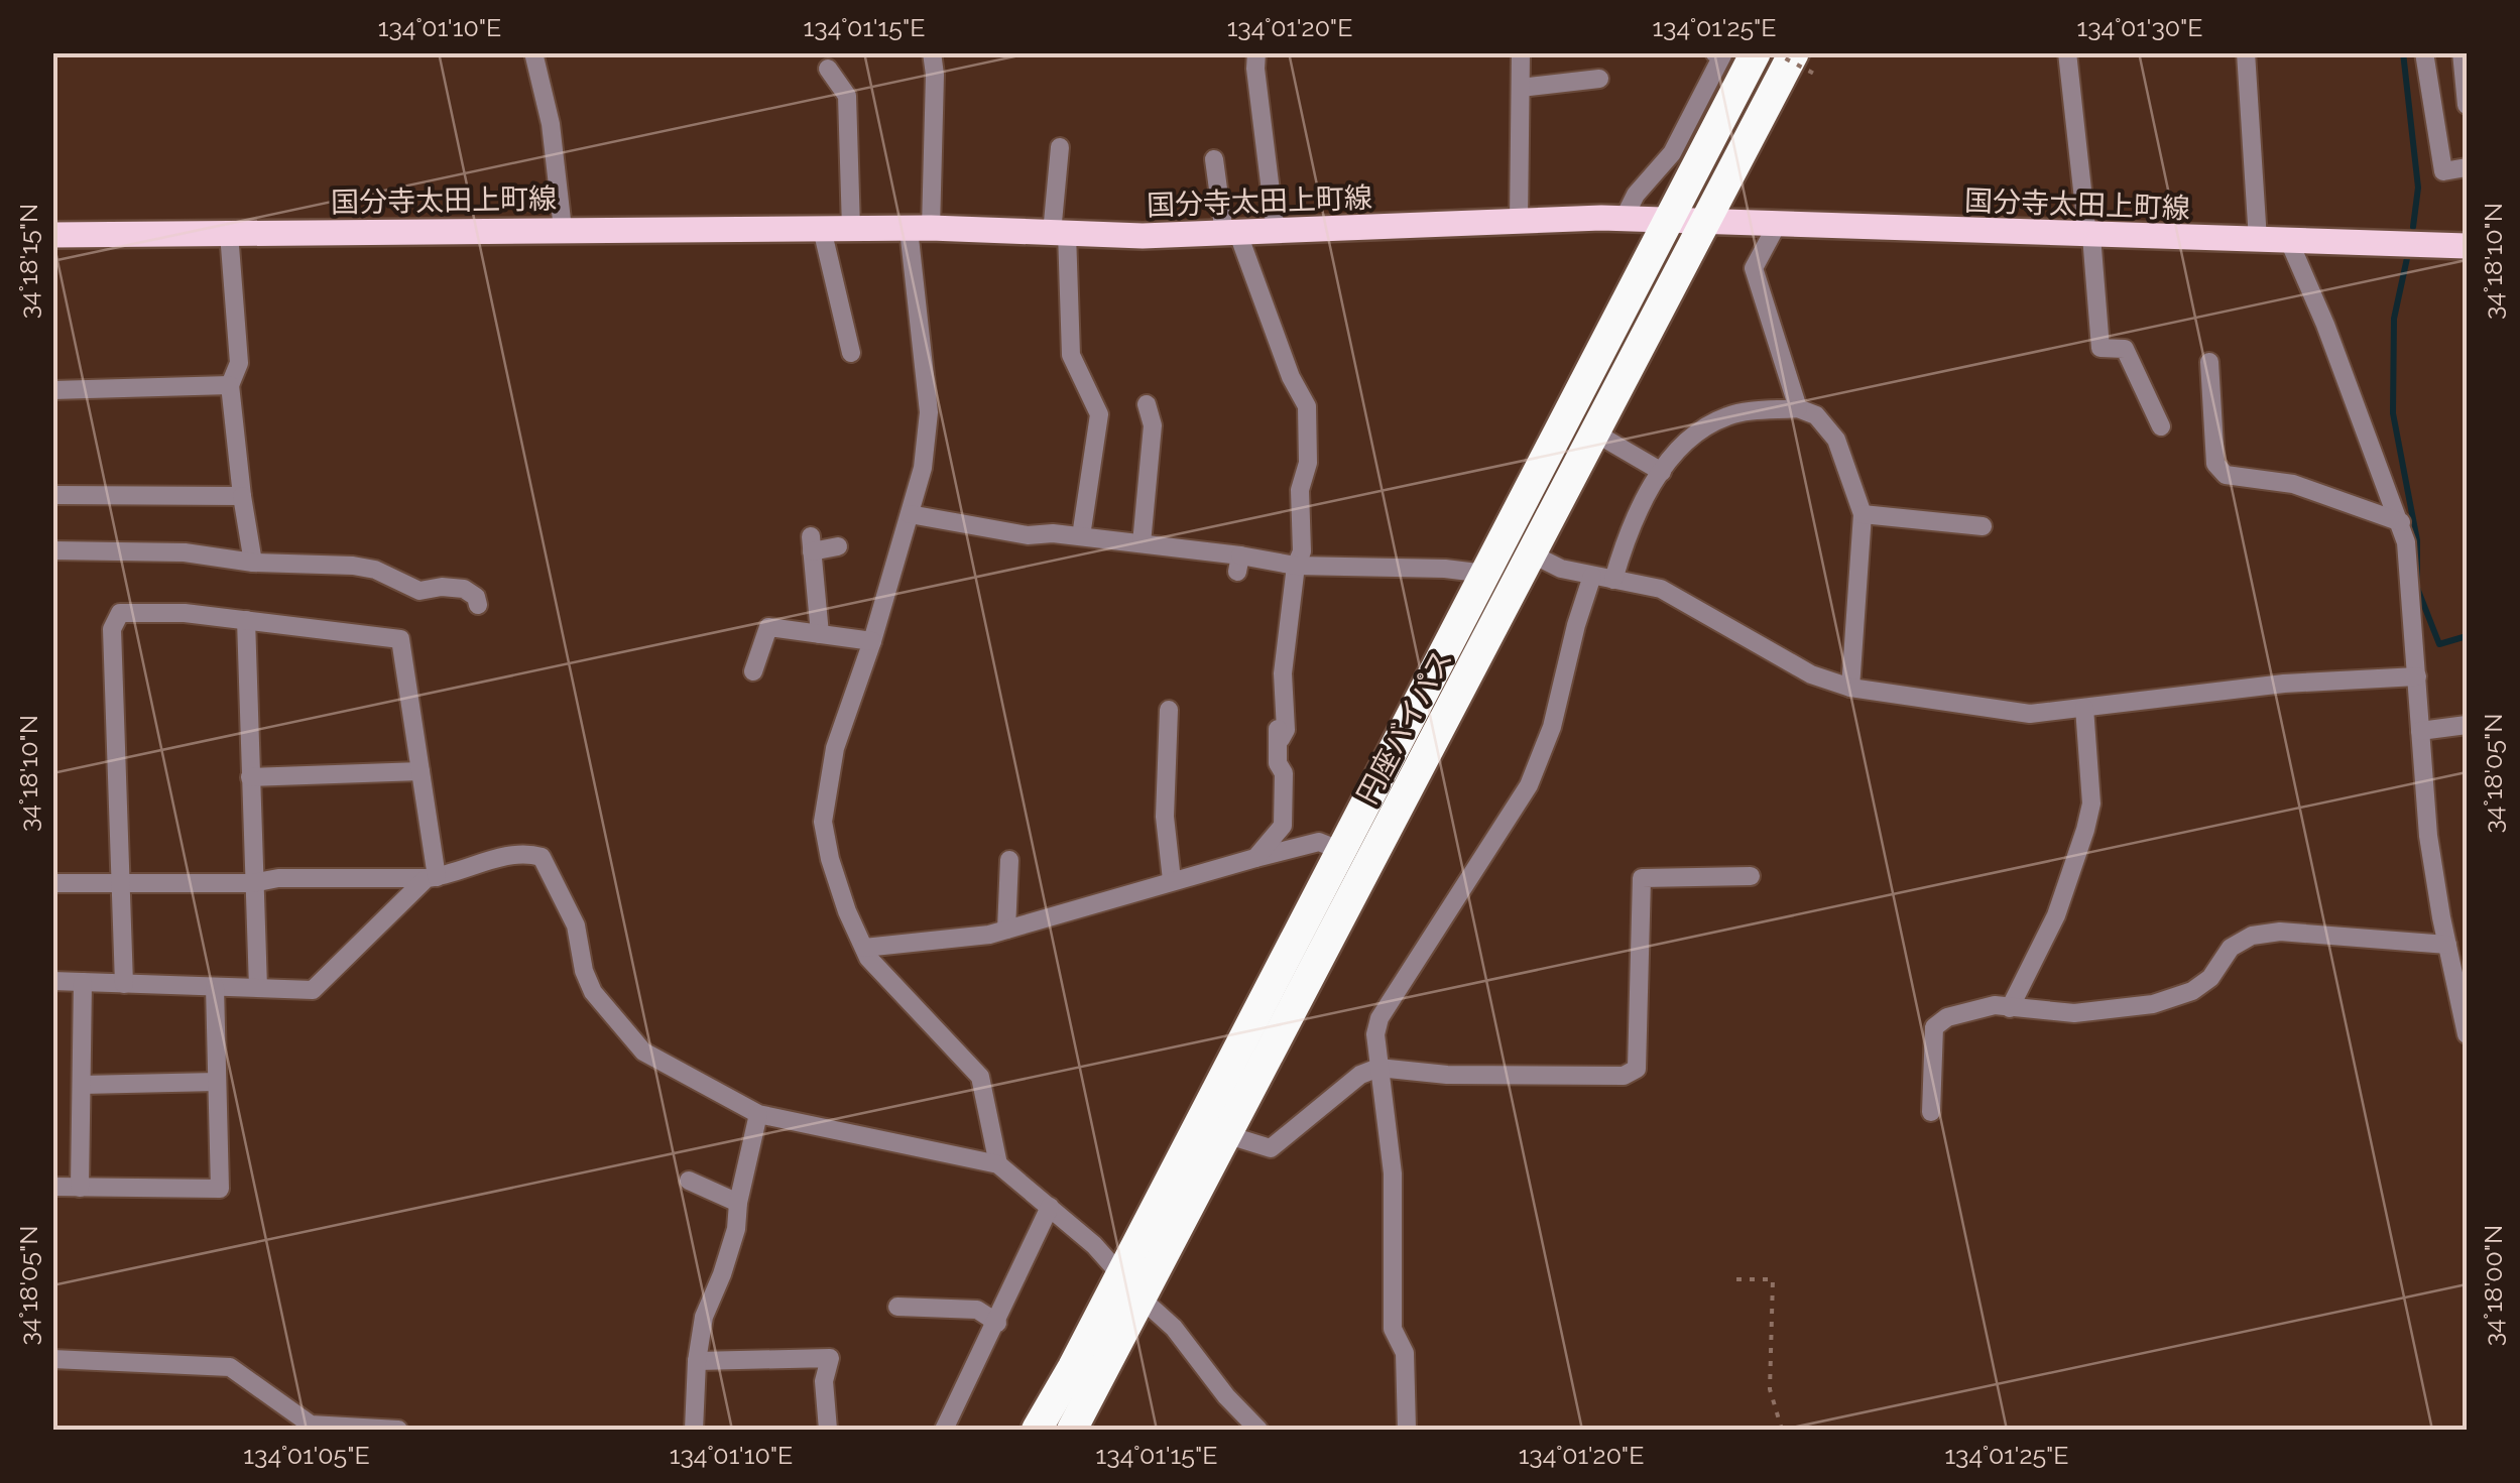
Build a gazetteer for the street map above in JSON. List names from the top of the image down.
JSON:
{
  "streets": {
    "highway": ["円座バイパス"],
    "main road": ["国分寺太田上町線"]
  },
  "crossings": [
    ["国分寺太田上町線", "円座バイパス"]
  ],
  "coordinates": [
    "134°01'10\"E",
    "134°01'15\"E",
    "134°01'20\"E",
    "134°01'25\"E",
    "134°01'30\"E",
    "34°18'15\"N",
    "34°18'10\"N",
    "34°18'05\"N",
    "34°18'00\"N",
    "134°01'05\"E"
  ]
}
